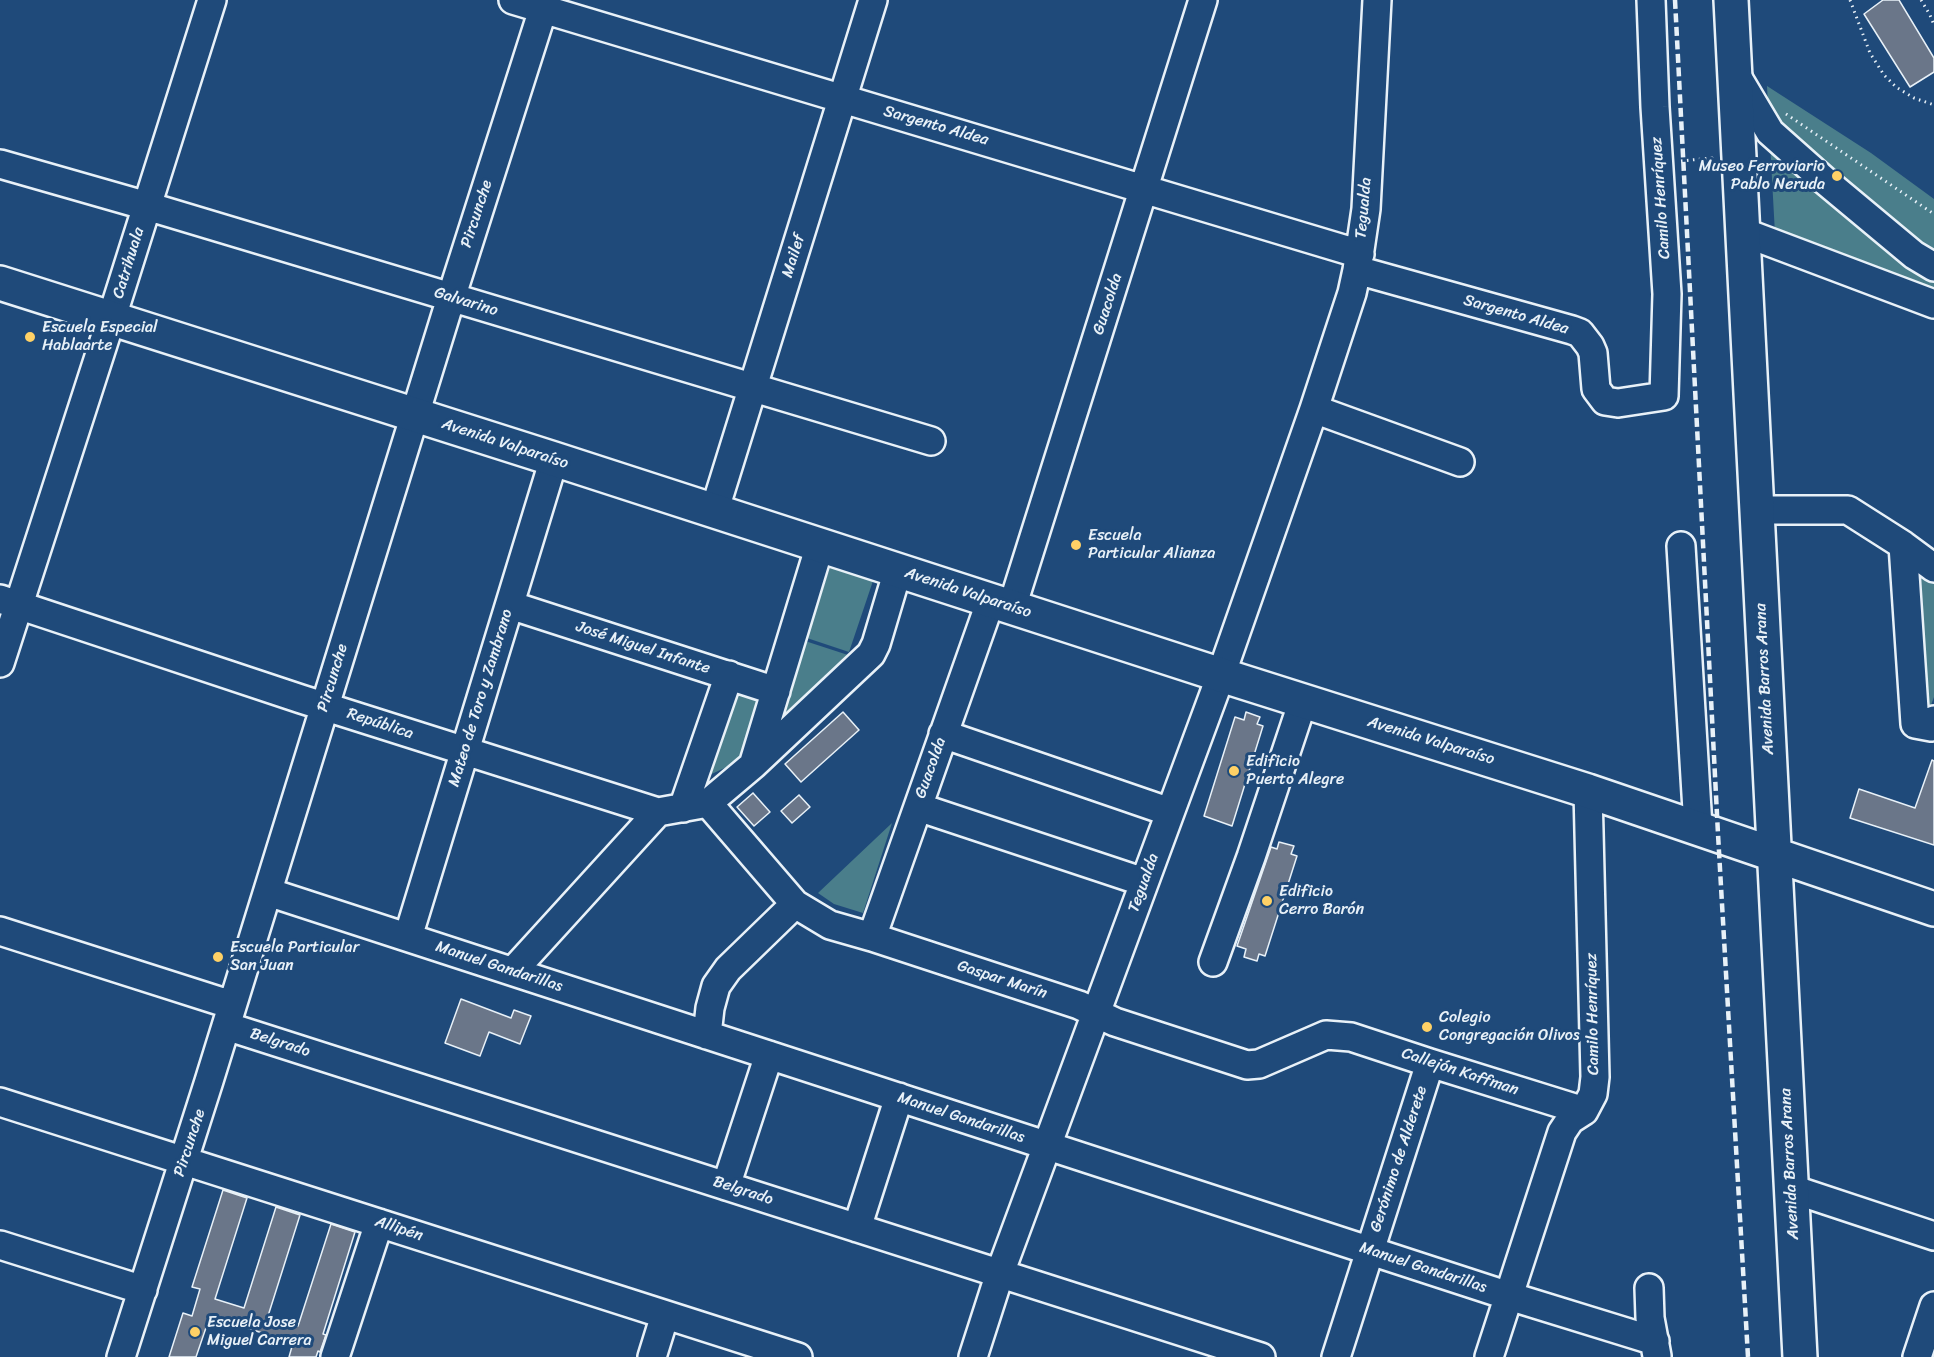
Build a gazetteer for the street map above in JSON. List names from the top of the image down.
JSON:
{
  "streets": {
    "main road": ["Avenida Valparaíso", "Avenida Barros Arana"],
    "street": [
      "Sargento Aldea",
      "Camilo Henríquez",
      "Tegualda",
      "Pircunche",
      "Mailef",
      "Catrihuala",
      "Galvarino",
      "Guacolda",
      "José Miguel Infante",
      "Mateo de Toro y Zambrano",
      "República",
      "Manuel Gandarillas",
      "Gaspar Marín",
      "Belgrado",
      "Callejón Kaffman",
      "Gerónimo de Alderete",
      "Allipén"
    ]
  },
  "crossings": [
    ["Sargento Aldea", "Camilo Henríquez"],
    ["Sargento Aldea", "Tegualda"],
    ["Sargento Aldea", "Pircunche"],
    ["Sargento Aldea", "Mailef"],
    ["Sargento Aldea", "Guacolda"],
    ["Camilo Henríquez", "Avenida Valparaíso"],
    ["Camilo Henríquez", "Manuel Gandarillas"],
    ["Camilo Henríquez", "Callejón Kaffman"],
    ["Tegualda", "Avenida Valparaíso"],
    ["Tegualda", "Manuel Gandarillas"],
    ["Tegualda", "Gaspar Marín"],
    ["Tegualda", "Belgrado"],
    ["Pircunche", "Galvarino"],
    ["Pircunche", "Avenida Valparaíso"],
    ["Pircunche", "República"],
    ["Pircunche", "Manuel Gandarillas"],
    ["Pircunche", "Belgrado"],
    ["Pircunche", "Allipén"],
    ["Mailef", "Galvarino"],
    ["Mailef", "Avenida Valparaíso"],
    ["Catrihuala", "Galvarino"],
    ["Catrihuala", "Avenida Valparaíso"],
    ["Catrihuala", "República"],
    ["Guacolda", "Avenida Valparaíso"],
    ["Guacolda", "Gaspar Marín"],
    ["Avenida Valparaíso", "Avenida Barros Arana"],
    ["Avenida Valparaíso", "Mateo de Toro y Zambrano"],
    ["José Miguel Infante", "Mateo de Toro y Zambrano"],
    ["Mateo de Toro y Zambrano", "República"],
    ["Mateo de Toro y Zambrano", "Manuel Gandarillas"],
    ["República", "Gaspar Marín"],
    ["Manuel Gandarillas", "Gerónimo de Alderete"],
    ["Gaspar Marín", "Callejón Kaffman"],
    ["Callejón Kaffman", "Gerónimo de Alderete"]
  ],
  "places": [
    "Museo Ferroviario Pablo Neruda",
    "Escuela Especial Hablaarte",
    "Escuela Particular Alianza",
    "Edificio Puerto Alegre",
    "Edificio Cerro Barón",
    "Escuela Particular San Juan",
    "Colegio Congregación Olivos",
    "Escuela Jose Miguel Carrera"
  ]
}
